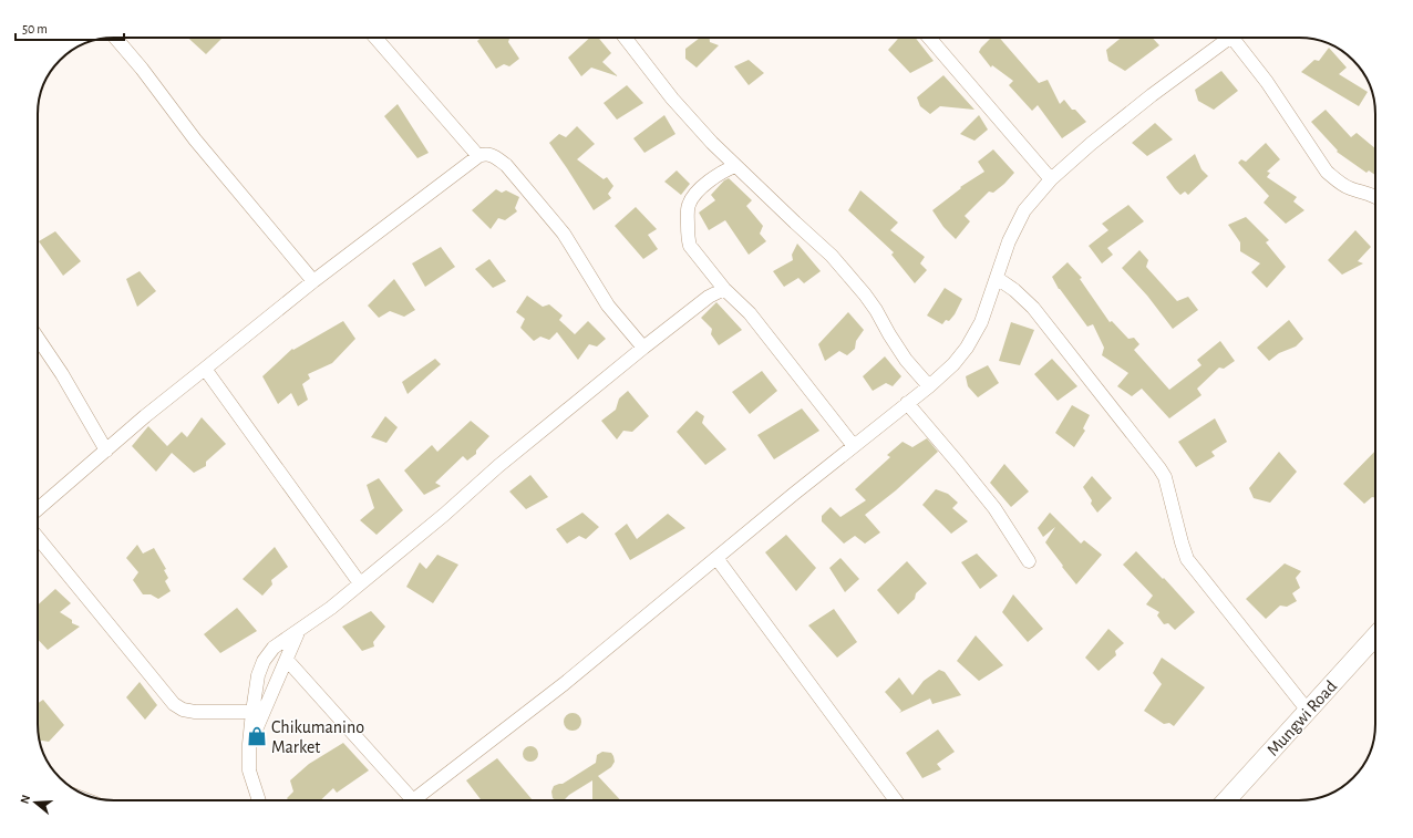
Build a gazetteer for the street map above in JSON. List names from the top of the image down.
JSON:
{
  "streets": {
    "main road": ["Mungwi Road"]
  },
  "places": {
    "shop": ["Chikumanino Market"]
  },
  "scale_bar": "50 m",
  "north": "left"
}
